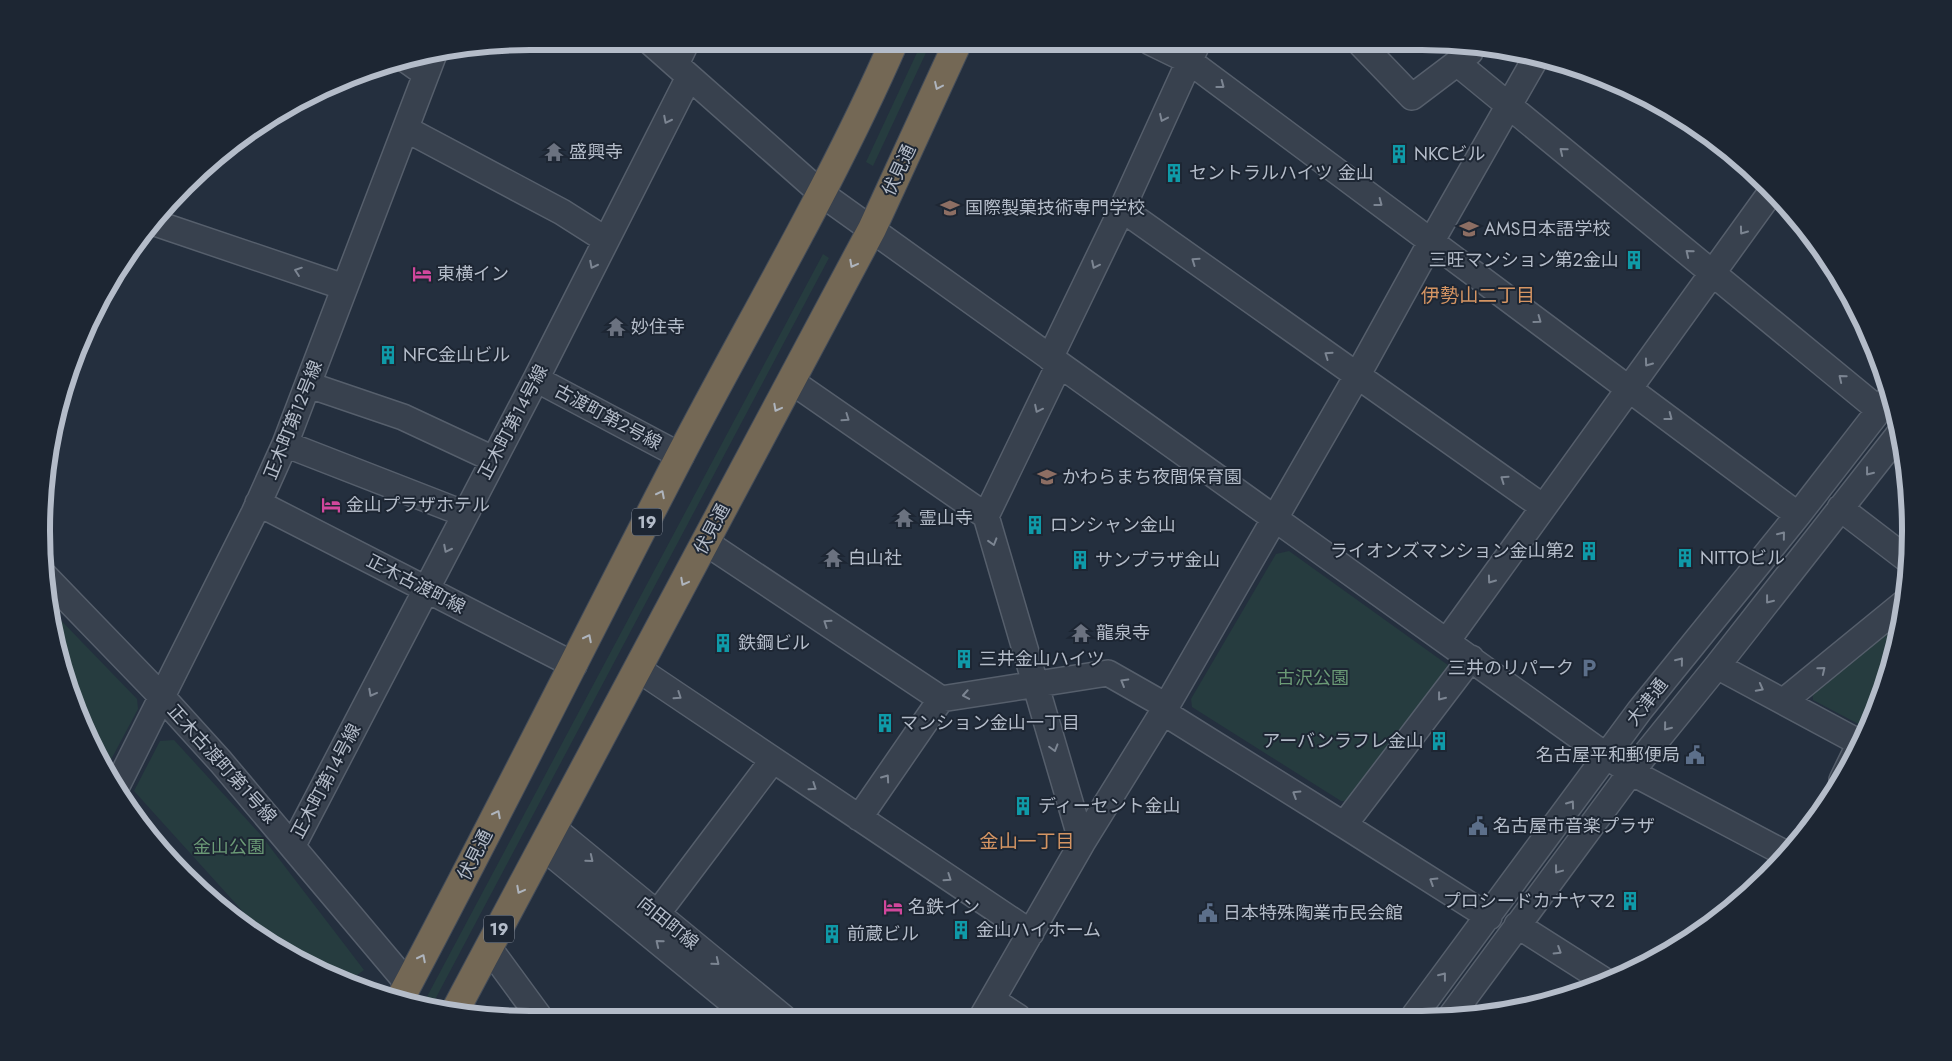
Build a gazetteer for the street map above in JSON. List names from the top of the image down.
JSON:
{
  "streets": {
    "highway": ["伏見通", "19"],
    "street": [
      "古渡町第2号線",
      "正木町第12号線",
      "正木町第14号線",
      "正木古渡町線",
      "大津通",
      "正木古渡町第1号線",
      "向田町線"
    ]
  },
  "crossings": [
    ["伏見通", "古渡町第2号線"],
    ["伏見通", "正木古渡町線"],
    ["伏見通", "正木古渡町第1号線"],
    ["伏見通", "向田町線"],
    ["古渡町第2号線", "正木町第14号線"],
    ["正木町第12号線", "正木古渡町線"],
    ["正木町第12号線", "正木古渡町第1号線"],
    ["正木町第14号線", "正木古渡町線"],
    ["正木町第14号線", "正木古渡町第1号線"]
  ],
  "one_way": ["正木町第14号線"],
  "districts": ["伊勢山二丁目", "金山一丁目"],
  "parks": ["古沢公園", "金山公園"],
  "places": {
    "temple": [
      "盛興寺",
      "妙住寺",
      "霊山寺",
      "白山社",
      "龍泉寺"
    ],
    "building": [
      "NKCビル",
      "セントラルハイツ 金山",
      "三旺マンション第2金山",
      "NFC金山ビル",
      "ロンシャン金山",
      "ライオンズマンション金山第2",
      "NITTOビル",
      "サンプラザ金山",
      "鉄鋼ビル",
      "三井金山ハイツ",
      "マンション金山一丁目",
      "アーバンラフレ金山",
      "ディーセント金山",
      "プロシードカナヤマ2",
      "金山ハイホーム",
      "前蔵ビル"
    ],
    "school or university": ["国際製菓技術専門学校", "AMS日本語学校", "かわらまち夜間保育園"],
    "hotel": ["東横イン", "金山プラザホテル", "名鉄イン"],
    "parking": ["三井のリパーク"],
    "public building": ["名古屋平和郵便局", "名古屋市音楽プラザ", "日本特殊陶業市民会館"]
  }
}
